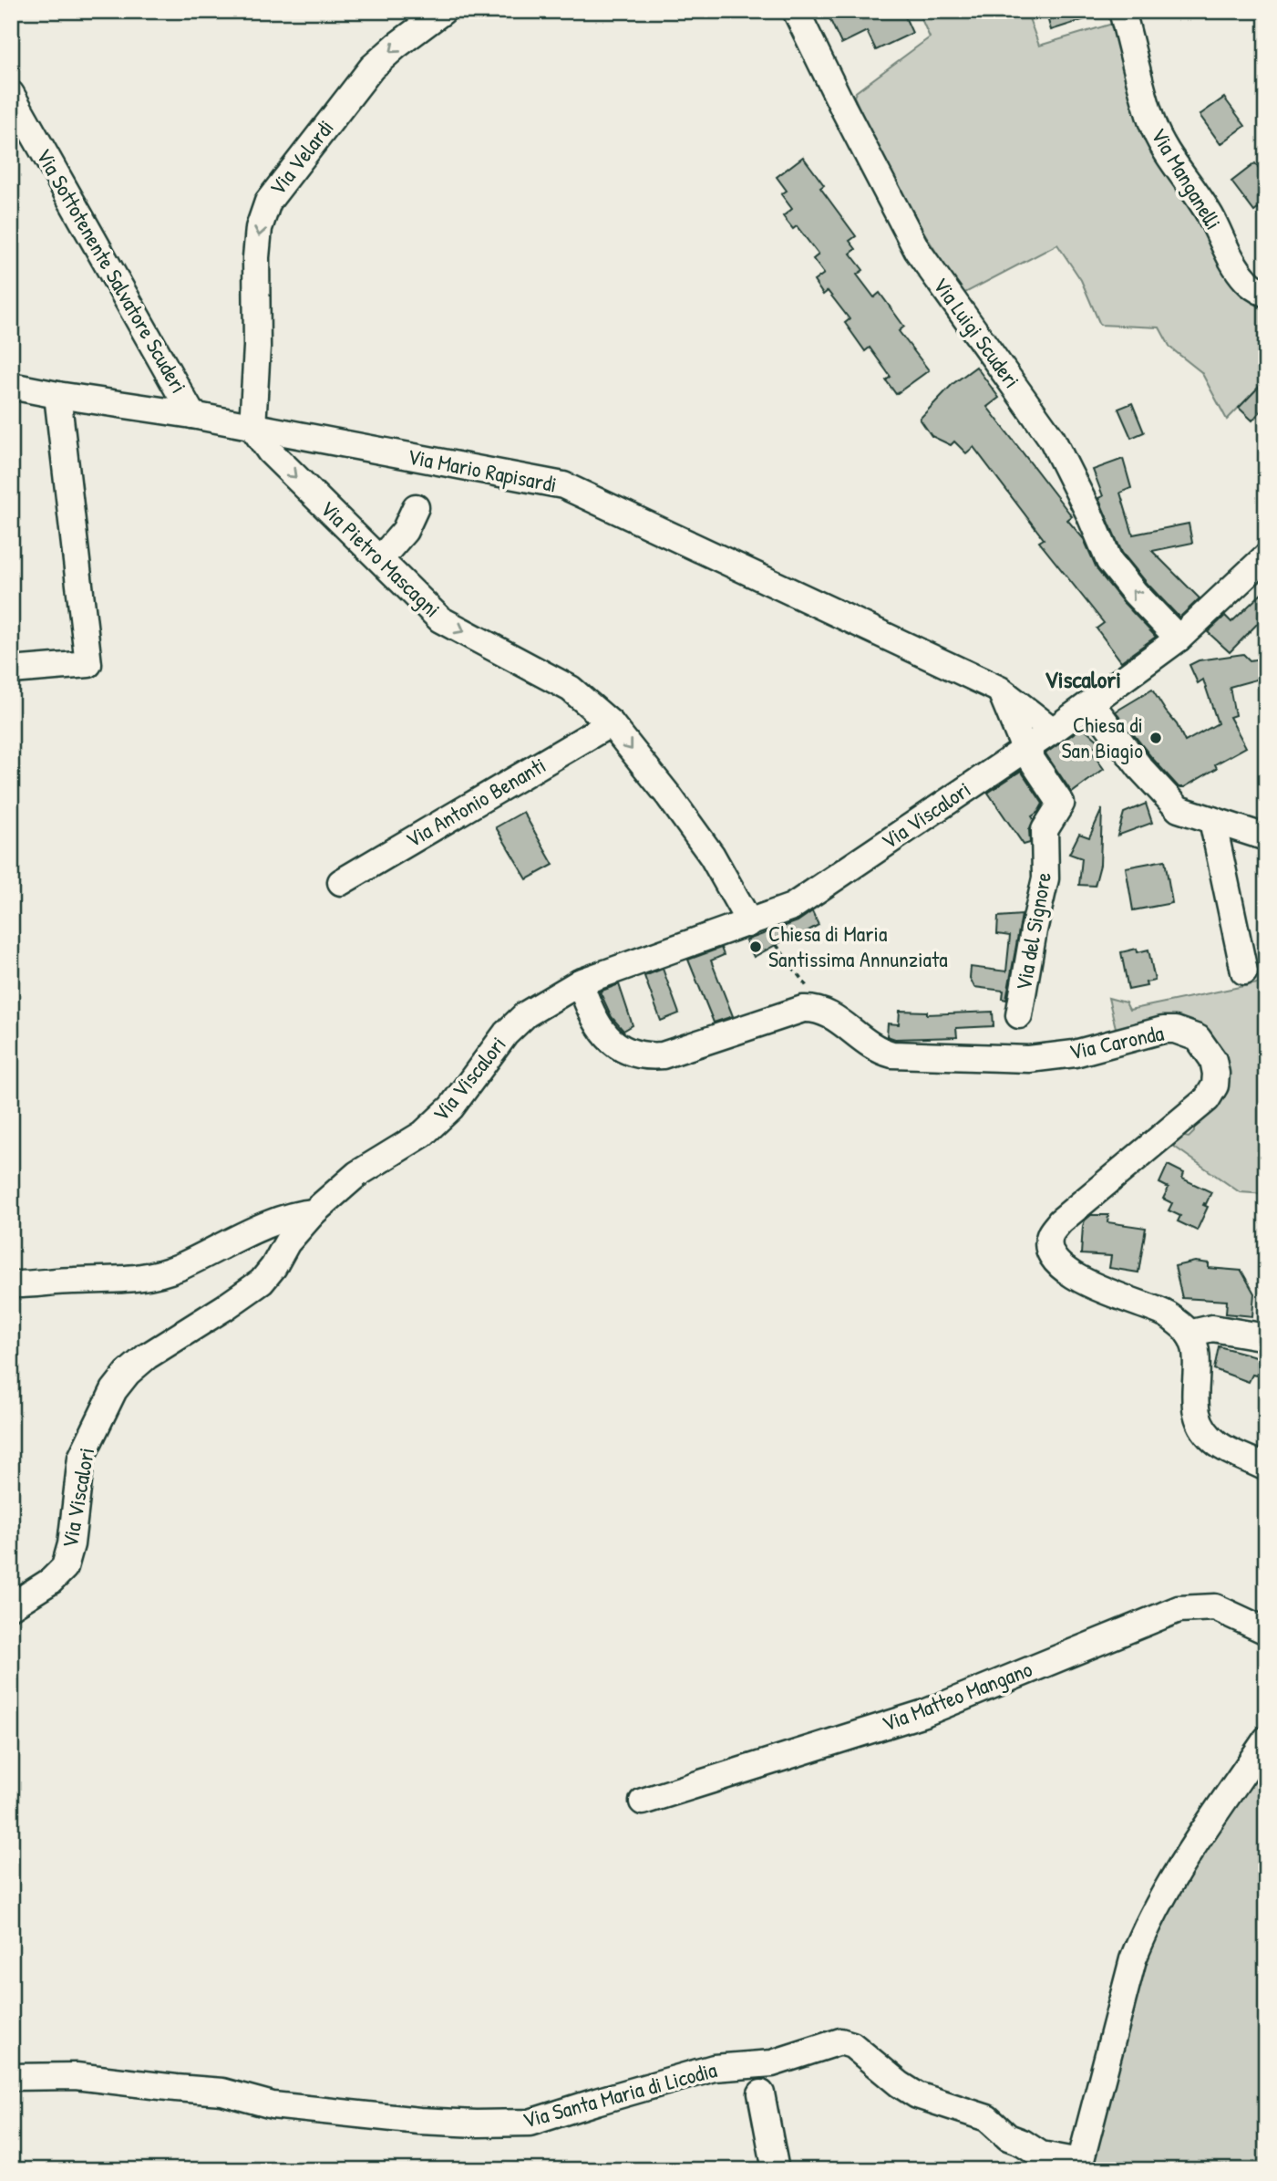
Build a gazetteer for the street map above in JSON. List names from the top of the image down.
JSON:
{
  "streets": {
    "street": [
      "Via Velardi",
      "Via Manganelli",
      "Via Sottotenente Salvatore Scuderi",
      "Via Luigi Scuderi",
      "Via Mario Rapisardi",
      "Via Pietro Mascagni",
      "Via Antonio Benanti",
      "Via Viscalori",
      "Via del Signore",
      "Via Caronda",
      "Via Matteo Mangano",
      "Via Santa Maria di Licodia"
    ]
  },
  "crossings": [
    ["Via Velardi", "Via Mario Rapisardi"],
    ["Via Velardi", "Via Pietro Mascagni"],
    ["Via Sottotenente Salvatore Scuderi", "Via Mario Rapisardi"],
    ["Via Luigi Scuderi", "Via Viscalori"],
    ["Via Mario Rapisardi", "Via Pietro Mascagni"],
    ["Via Mario Rapisardi", "Via Viscalori"],
    ["Via Pietro Mascagni", "Via Antonio Benanti"],
    ["Via Pietro Mascagni", "Via Viscalori"],
    ["Via Viscalori", "Via del Signore"]
  ],
  "one_way": ["Via Velardi", "Via Luigi Scuderi", "Via Pietro Mascagni"],
  "districts": ["Viscalori"],
  "places": ["Chiesa di San Biagio", "Chiesa di Maria Santissima Annunziata"]
}
